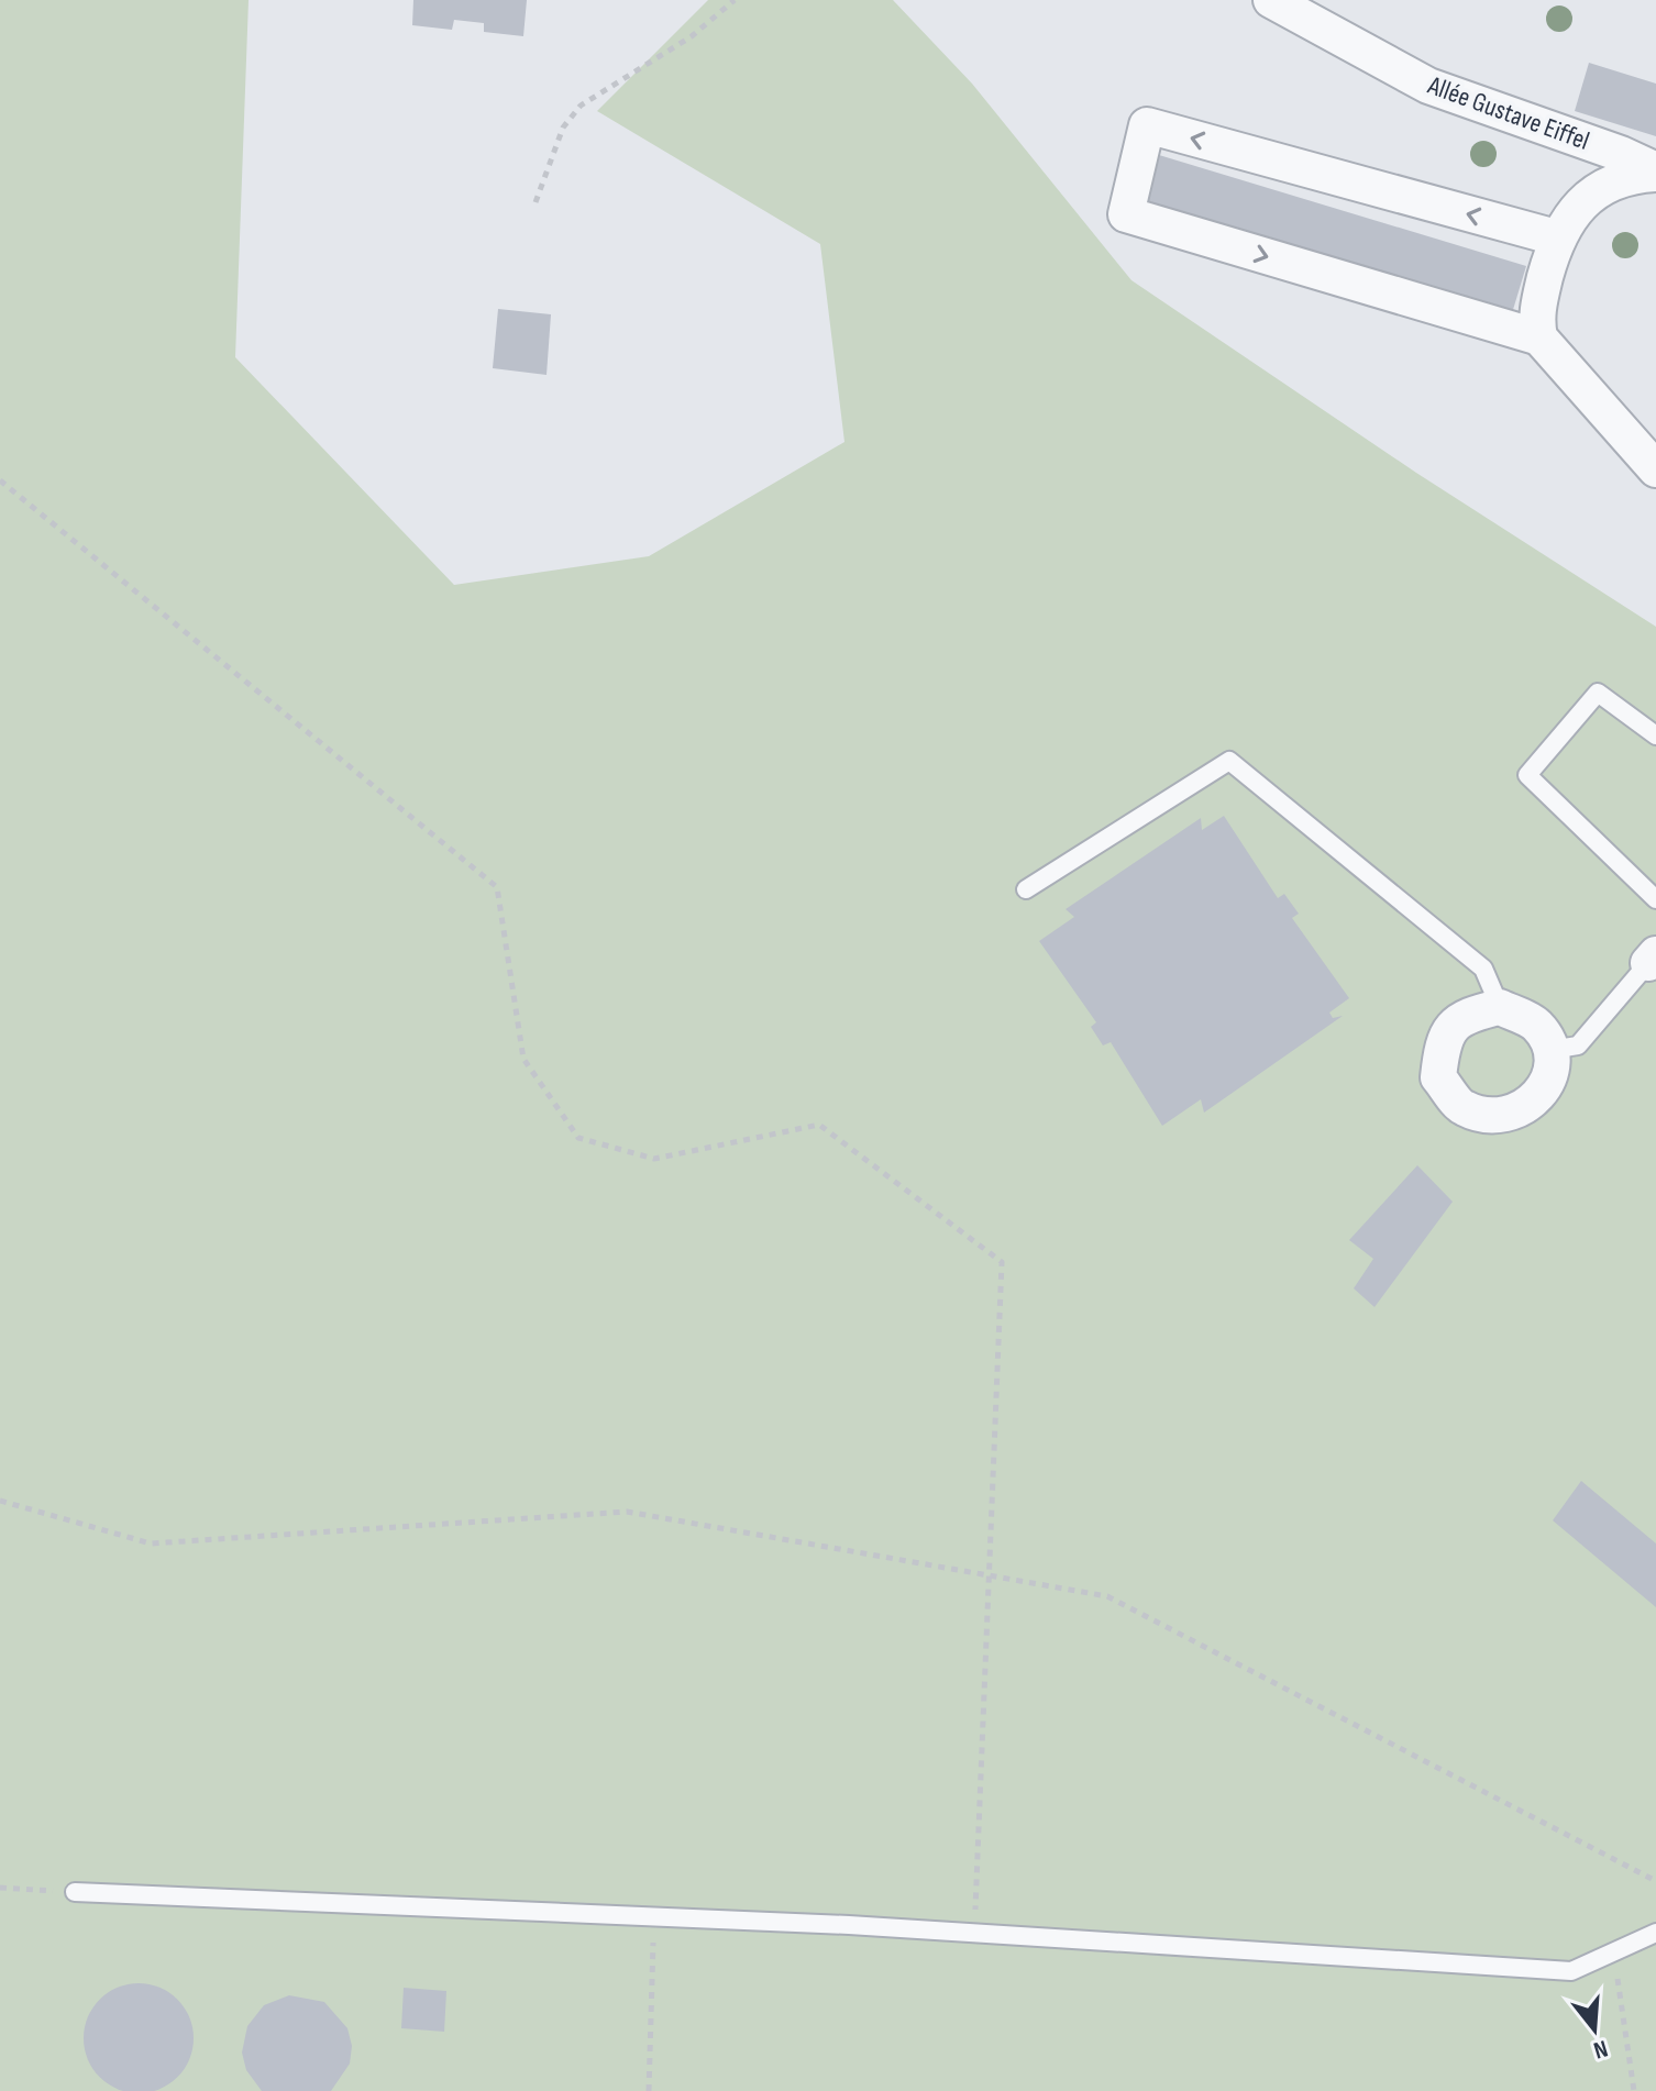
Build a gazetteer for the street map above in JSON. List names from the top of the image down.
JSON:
{
  "streets": {
    "street": ["Allée Gustave Eiffel"]
  },
  "north": "bottom"
}
